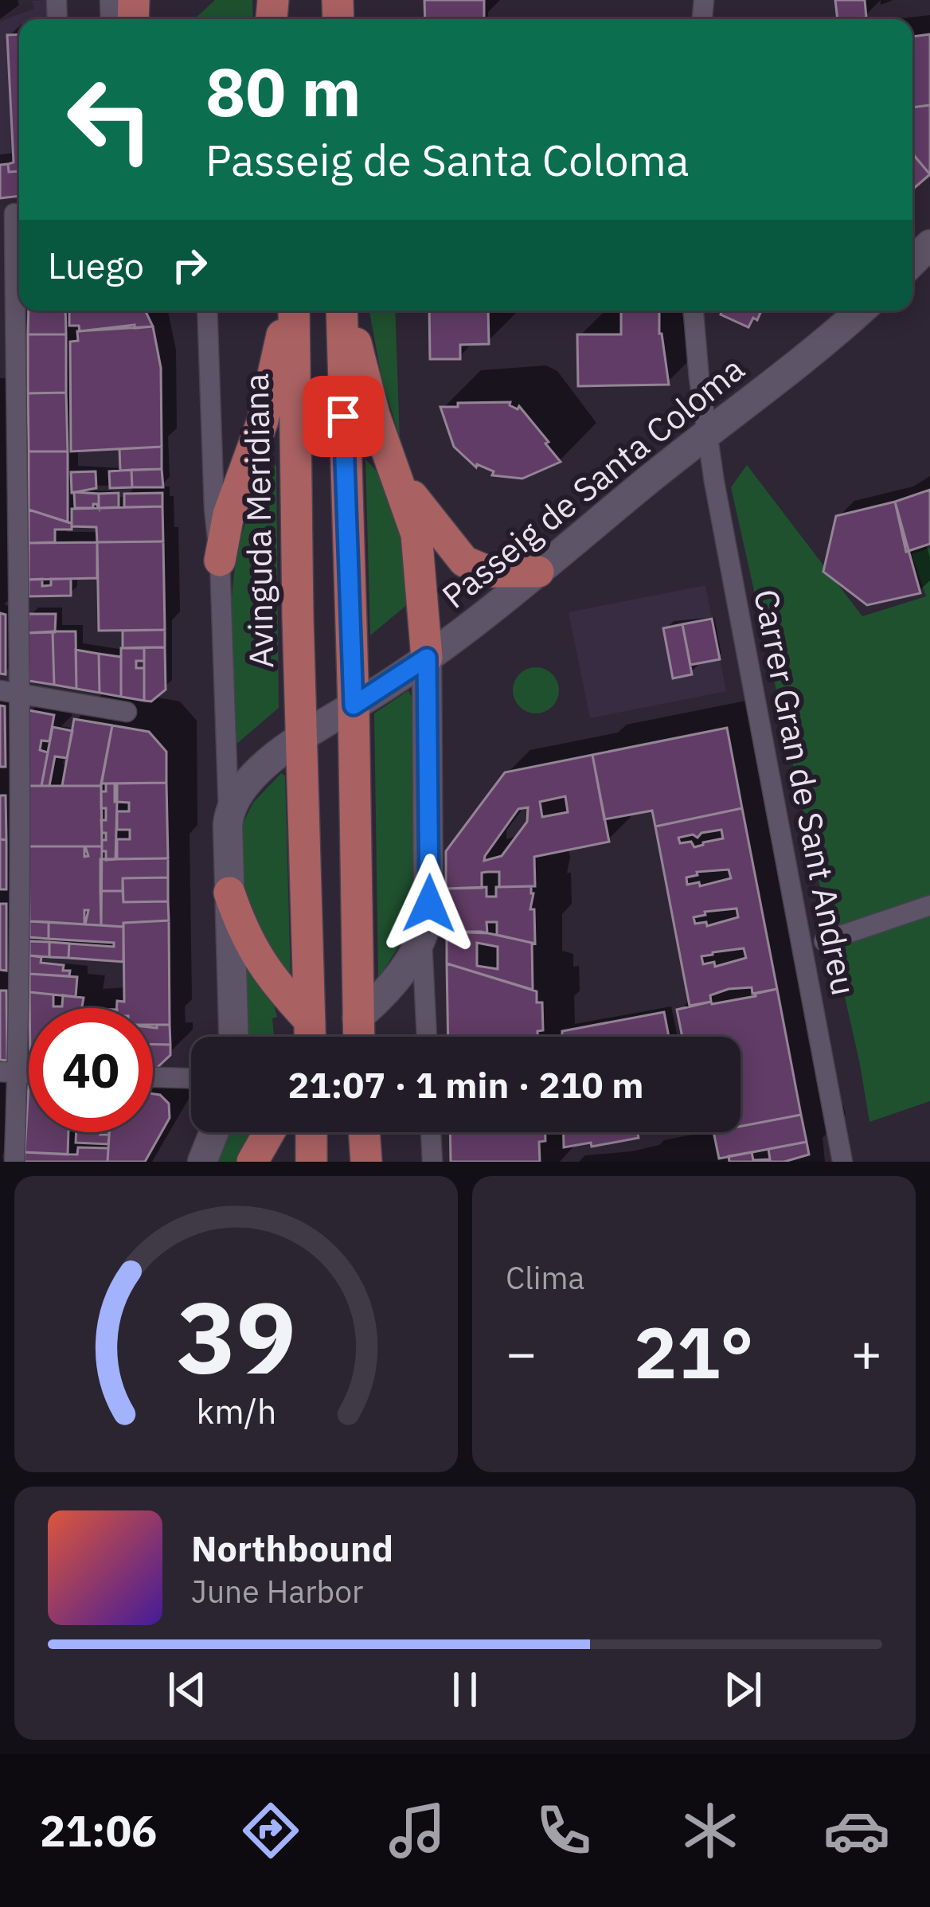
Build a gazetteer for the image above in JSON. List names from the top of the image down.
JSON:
{
  "streets": {
    "main road": ["Avinguda Meridiana"],
    "street": ["Passeig de Santa Coloma", "Carrer Gran de Sant Andreu"]
  },
  "crossings": [
    ["Passeig de Santa Coloma", "Carrer Gran de Sant Andreu"]
  ],
  "page": {
    "turn": ["80 m", "Passeig de Santa Coloma"],
    "then": "Luego",
    "limit": "40",
    "trip": "21:07 · 1 min · 210 m",
    "tile": "Clima",
    "heat": ["−", "21°", "+"],
    "song": ["Northbound", "June Harbor"],
    "tabs": "21:06",
    "gauge": ["39", "km/h"]
  }
}
